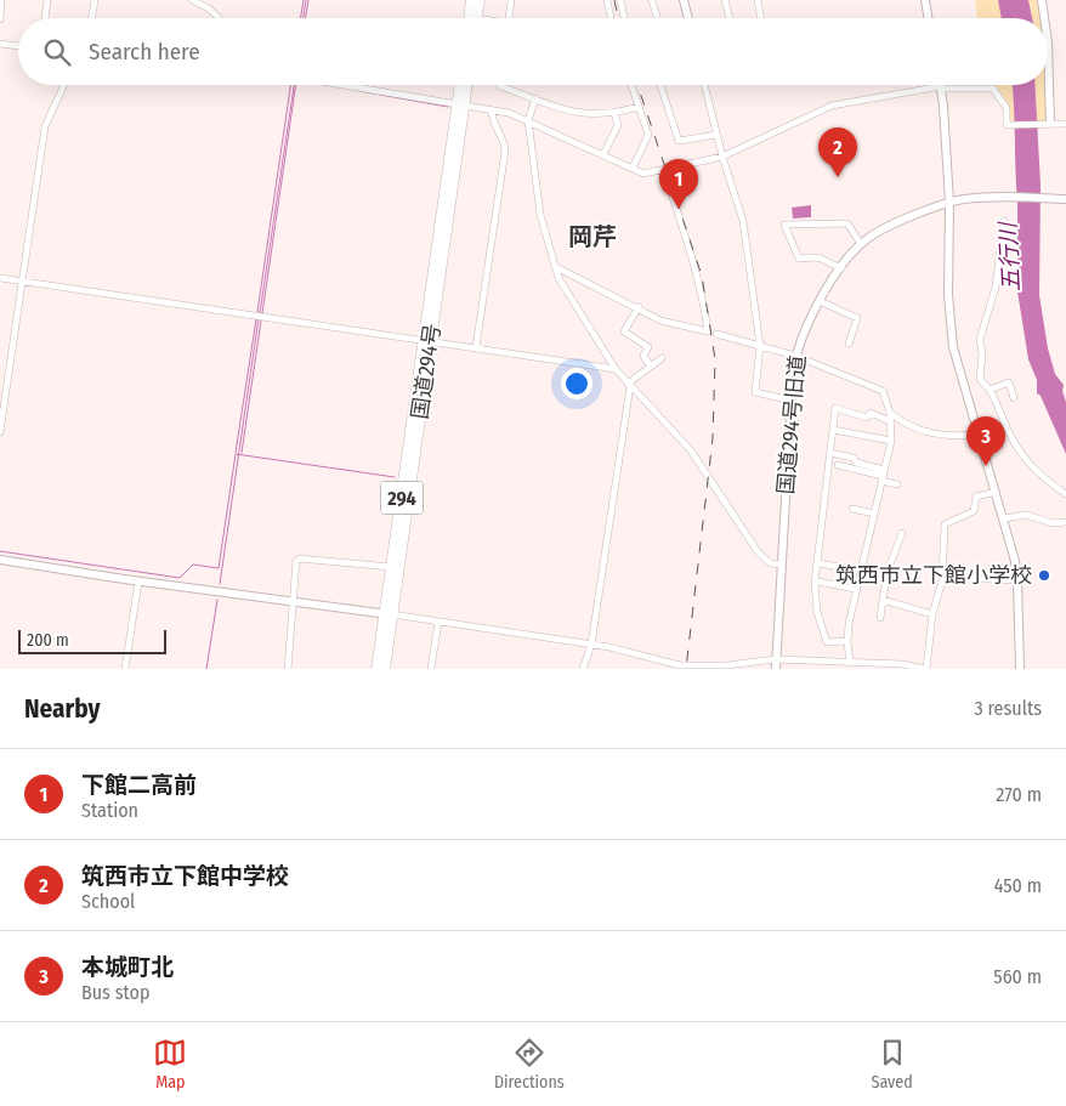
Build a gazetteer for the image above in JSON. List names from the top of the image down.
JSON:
{
  "streets": {
    "highway": ["国道294号", "294"],
    "street": ["国道294号旧道"]
  },
  "districts": ["岡芹"],
  "water": ["五行川"],
  "places": ["筑西市立下館小学校"],
  "scale_bar": "200 m",
  "page": {
    "search": "Search here",
    "pins": ["2", "1", "3"],
    "scale": "200 m",
    "heading": ["Nearby", "3 results"],
    "list": [
      {
        "mark": "1",
        "name": "下館二高前",
        "note": "Station",
        "value": "270 m"
      },
      {
        "mark": "2",
        "name": "筑西市立下館中学校",
        "note": "School",
        "value": "450 m"
      },
      {
        "mark": "3",
        "name": "本城町北",
        "note": "Bus stop",
        "value": "560 m"
      }
    ],
    "nav": ["Map", "Directions", "Saved"]
  }
}
